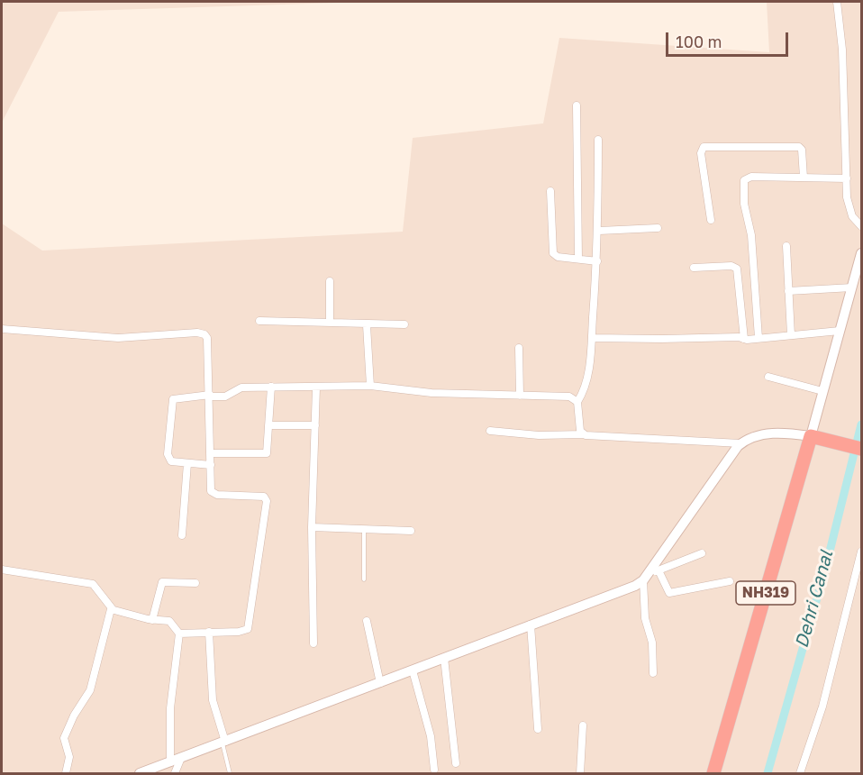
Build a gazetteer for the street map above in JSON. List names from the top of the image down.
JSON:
{
  "streets": {
    "highway": ["NH319"]
  },
  "water": ["Dehri Canal"],
  "scale_bar": "100 m"
}
